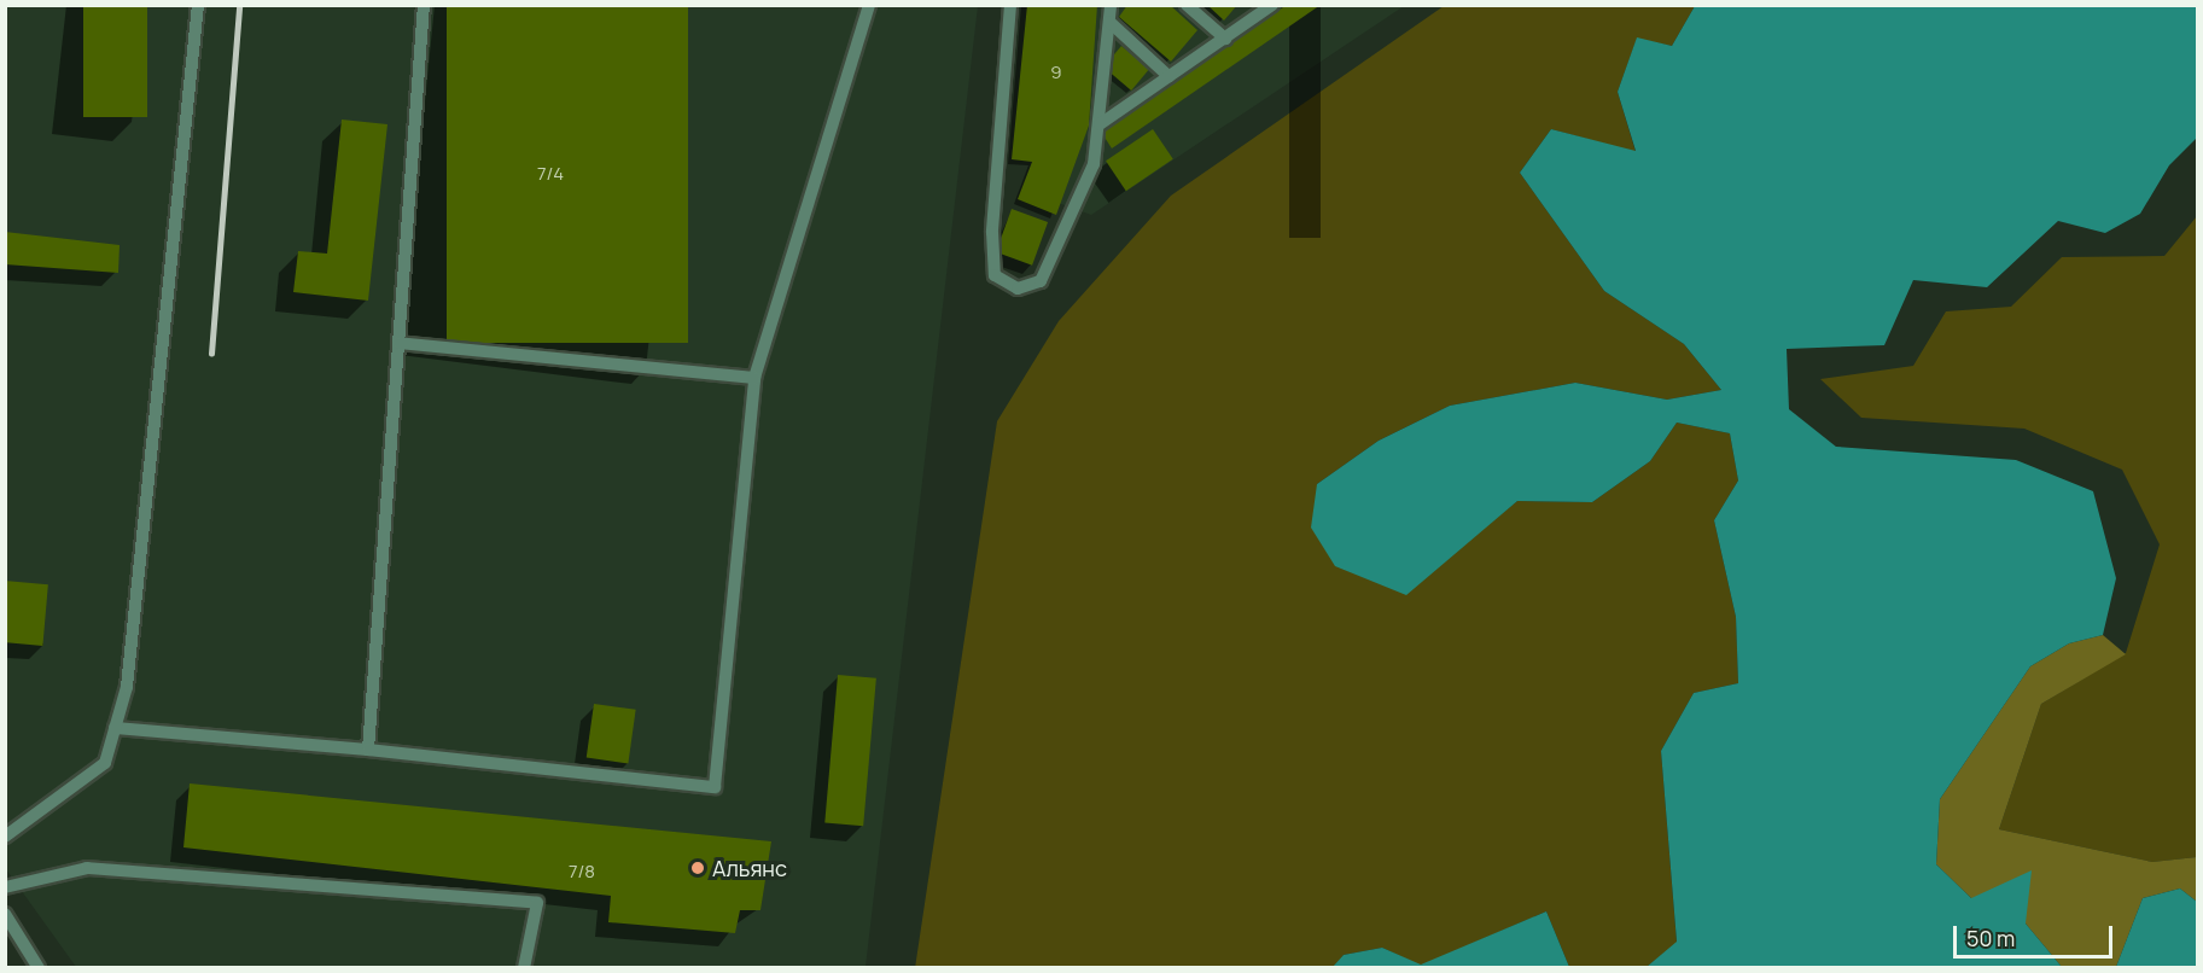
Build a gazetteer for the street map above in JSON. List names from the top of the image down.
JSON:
{
  "places": ["Альянс"],
  "house_numbers": ["9", "7/4", "7/8"],
  "scale_bar": "50 m"
}
